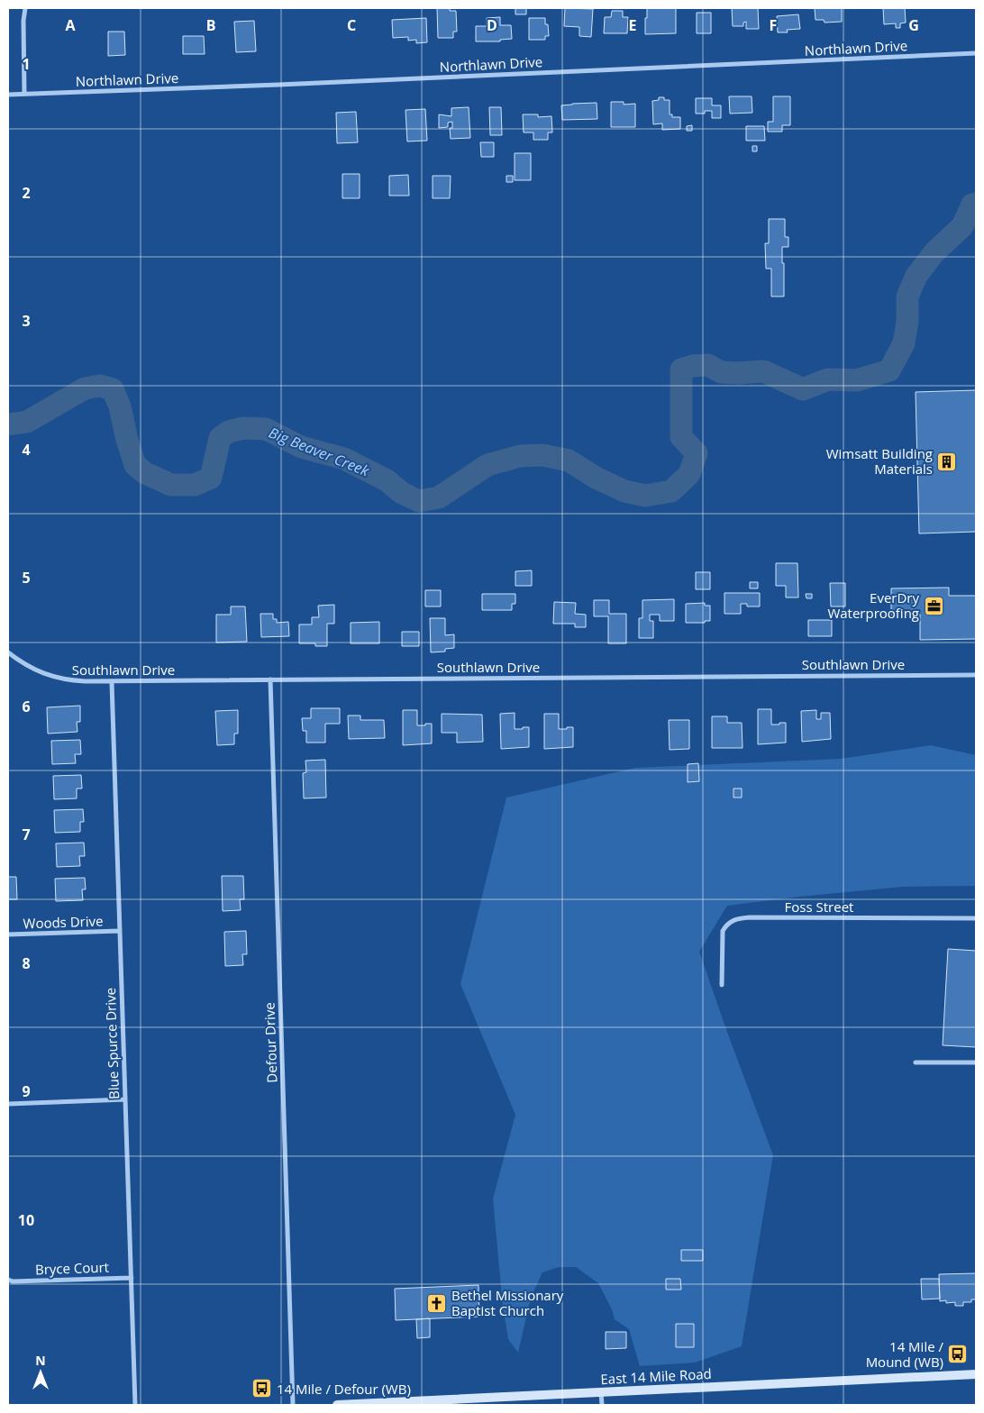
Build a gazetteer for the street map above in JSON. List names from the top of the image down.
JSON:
{
  "streets": {
    "main road": ["East 14 Mile Road"],
    "street": [
      "Northlawn Drive",
      "Southlawn Drive",
      "Foss Street",
      "Woods Drive",
      "Defour Drive",
      "Blue Spurce Drive",
      "Bryce Court"
    ]
  },
  "crossings": [
    ["Southlawn Drive", "Defour Drive"],
    ["Southlawn Drive", "Blue Spurce Drive"],
    ["Woods Drive", "Blue Spurce Drive"],
    ["Blue Spurce Drive", "Bryce Court"]
  ],
  "water": ["Big Beaver Creek"],
  "places": {
    "building": ["Wimsatt Building Materials"],
    "office": ["EverDry Waterproofing"],
    "church": ["Bethel Missionary Baptist Church"],
    "bus stop": ["14 Mile / Mound (WB)", "14 Mile / Defour (WB)"]
  },
  "north": "top",
  "grid": {
    "columns": [
      "A",
      "B",
      "C",
      "D",
      "E",
      "F",
      "G"
    ],
    "rows": [
      "1",
      "2",
      "3",
      "4",
      "5",
      "6",
      "7",
      "8",
      "9",
      "10"
    ]
  }
}
